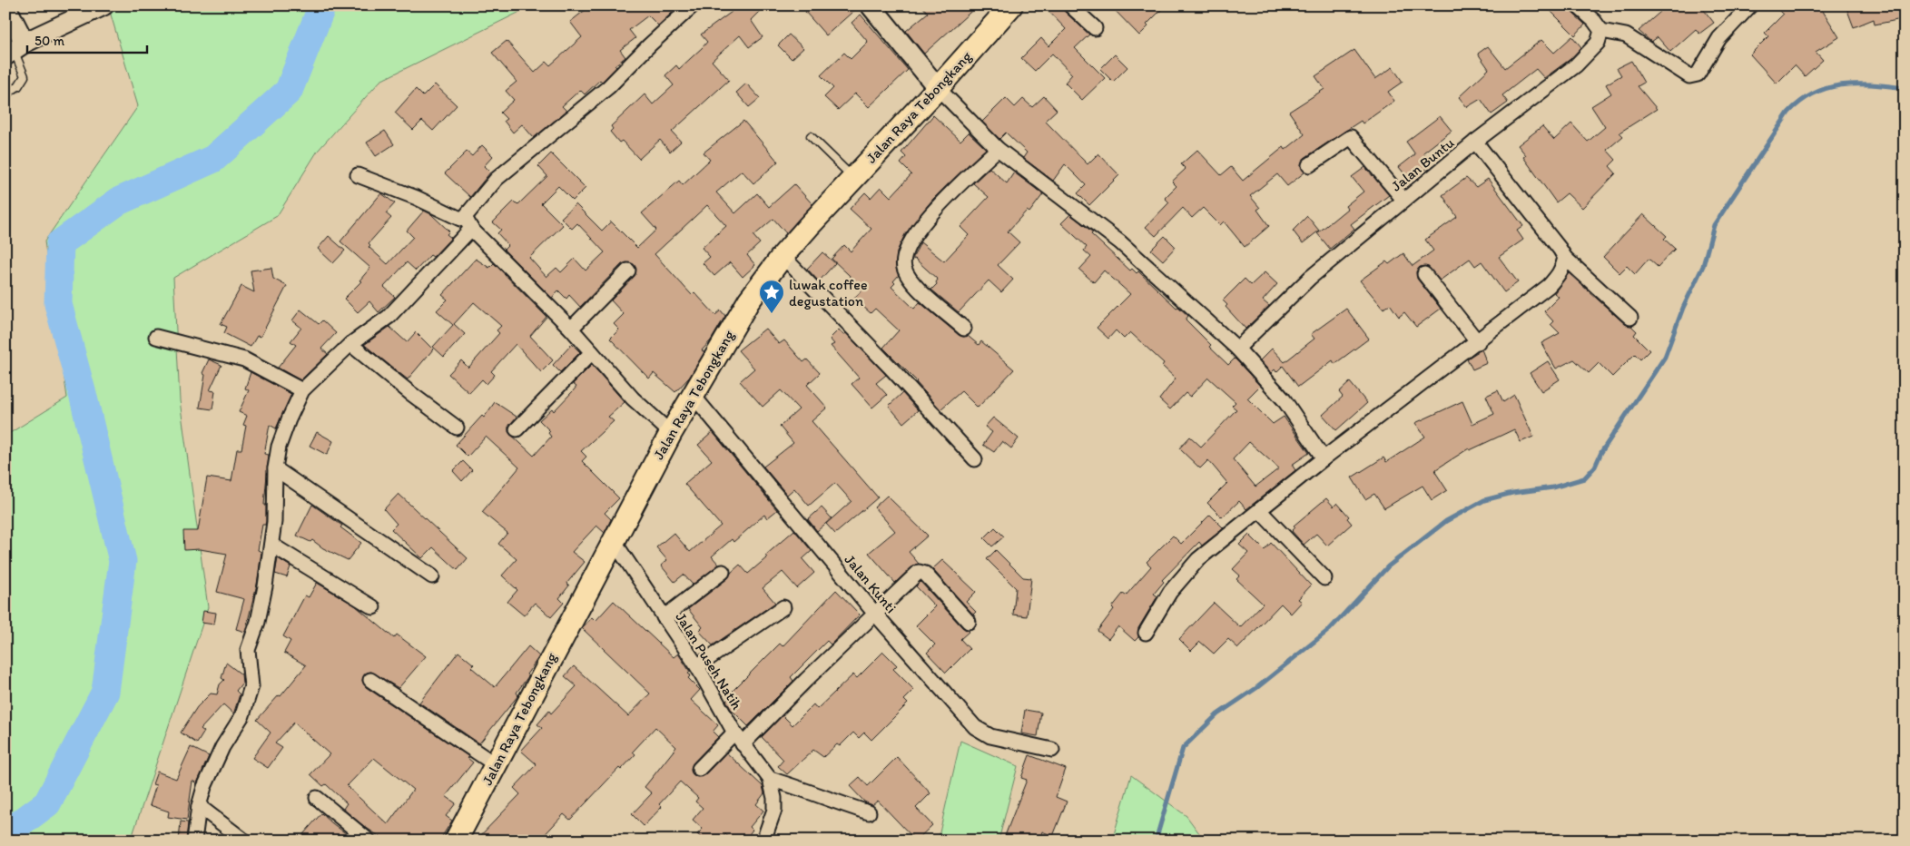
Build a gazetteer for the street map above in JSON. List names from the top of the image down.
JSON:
{
  "streets": {
    "main road": ["Jalan Raya Tebongkang"],
    "street": ["Jalan Buntu", "Jalan Kunti", "Jalan Puseh Natih"]
  },
  "crossings": [
    ["Jalan Raya Tebongkang", "Jalan Kunti"],
    ["Jalan Raya Tebongkang", "Jalan Puseh Natih"]
  ],
  "places": {
    "place": ["luwak coffee degustation"]
  },
  "scale_bar": "50 m"
}
